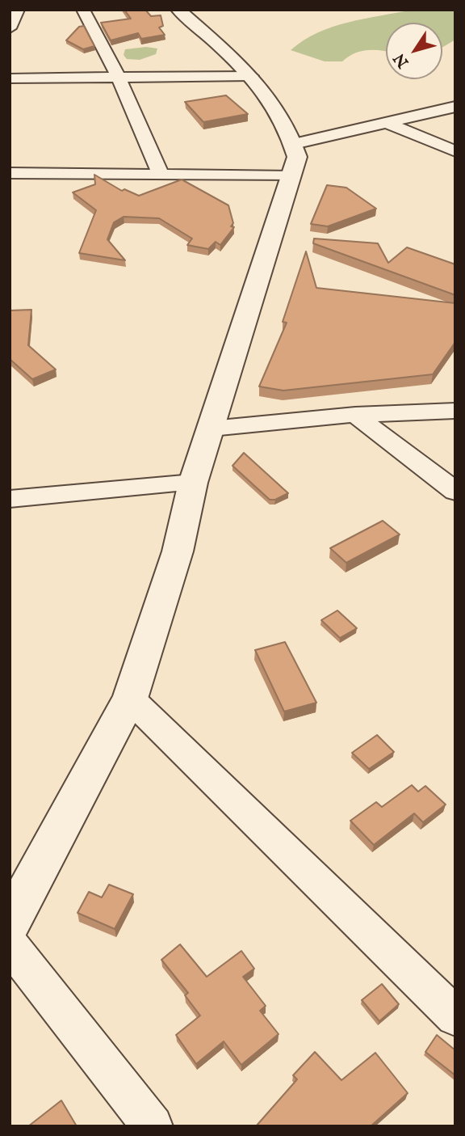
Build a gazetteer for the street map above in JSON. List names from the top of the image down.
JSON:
{
  "north": "bottom left"
}
